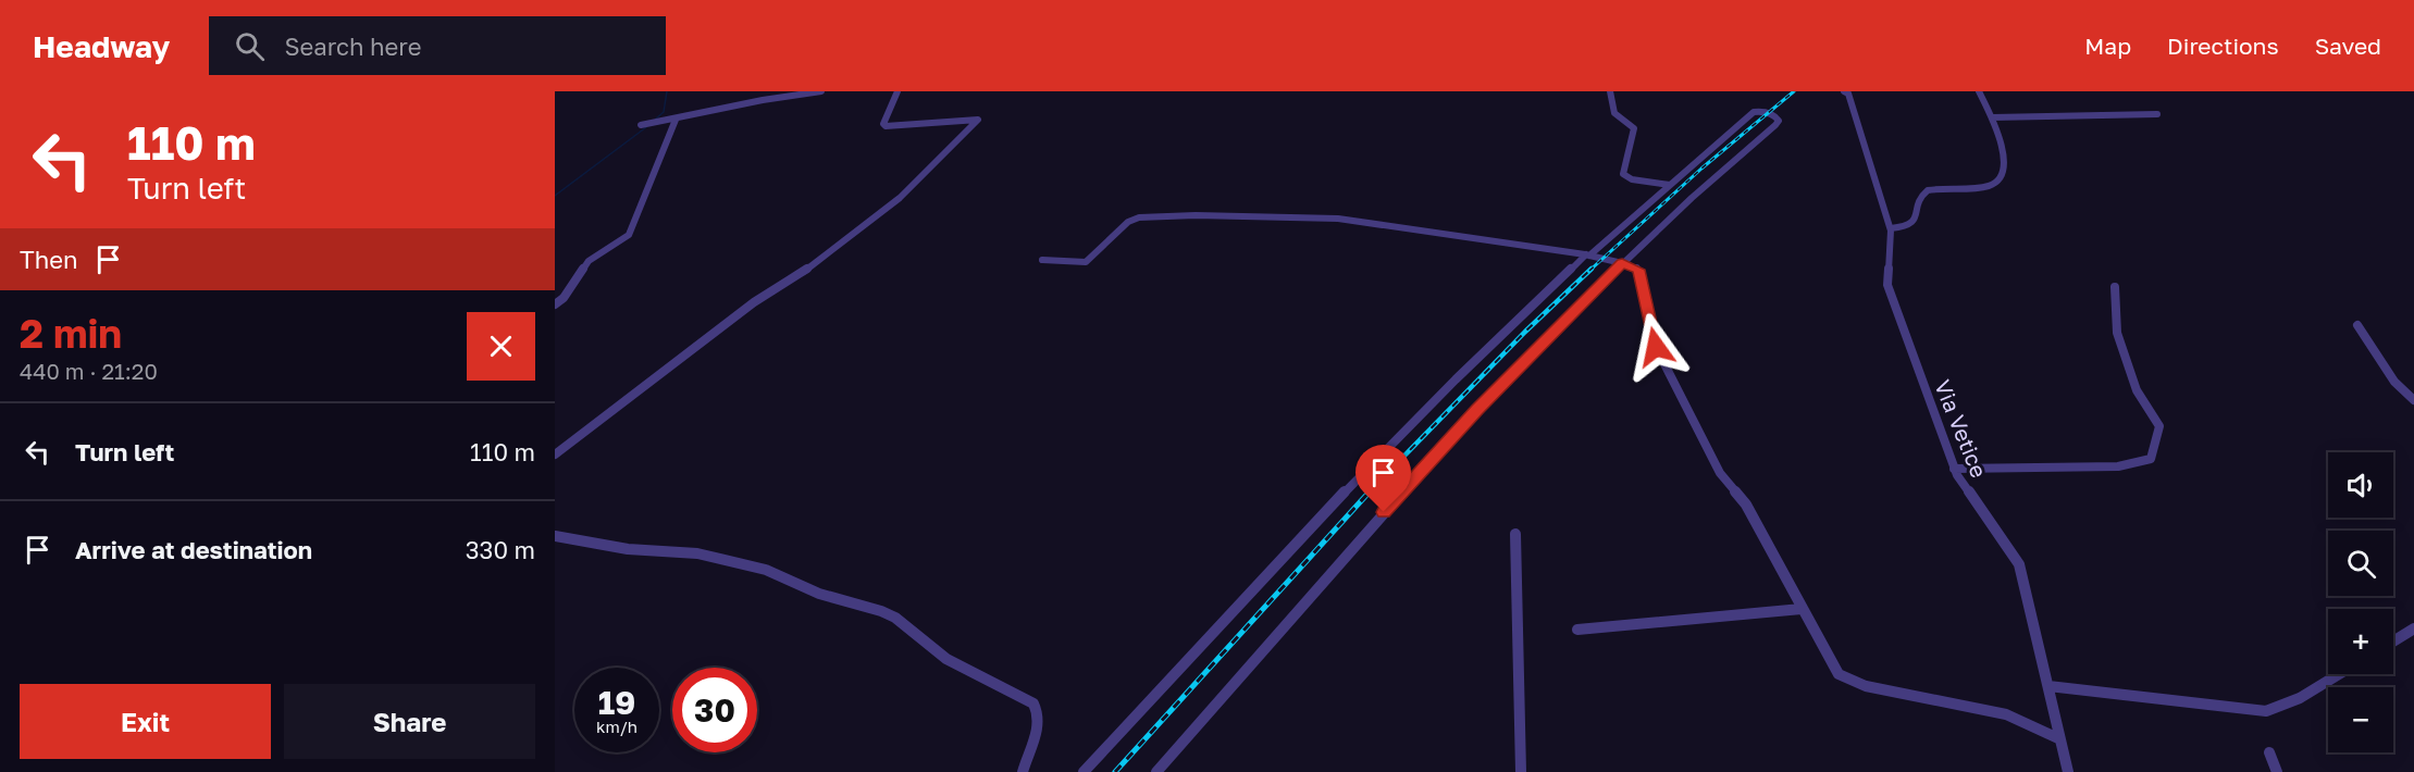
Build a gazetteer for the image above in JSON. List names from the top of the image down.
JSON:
{
  "streets": {
    "street": ["Via Vetice"]
  },
  "page": {
    "header": "Headway",
    "search": "Search here",
    "nav": ["Map", "Directions", "Saved"],
    "turn": ["110 m", "Turn left"],
    "then": "Then",
    "heading": ["2 min", "440 m · 21:20"],
    "list": [
      {
        "name": "Turn left",
        "value": "110 m"
      },
      {
        "name": "Arrive at destination",
        "value": "330 m"
      }
    ],
    "map_buttons": ["+", "−"],
    "speed": "19 km/h",
    "limit": "30",
    "buttons": ["Exit", "Share"]
  }
}
